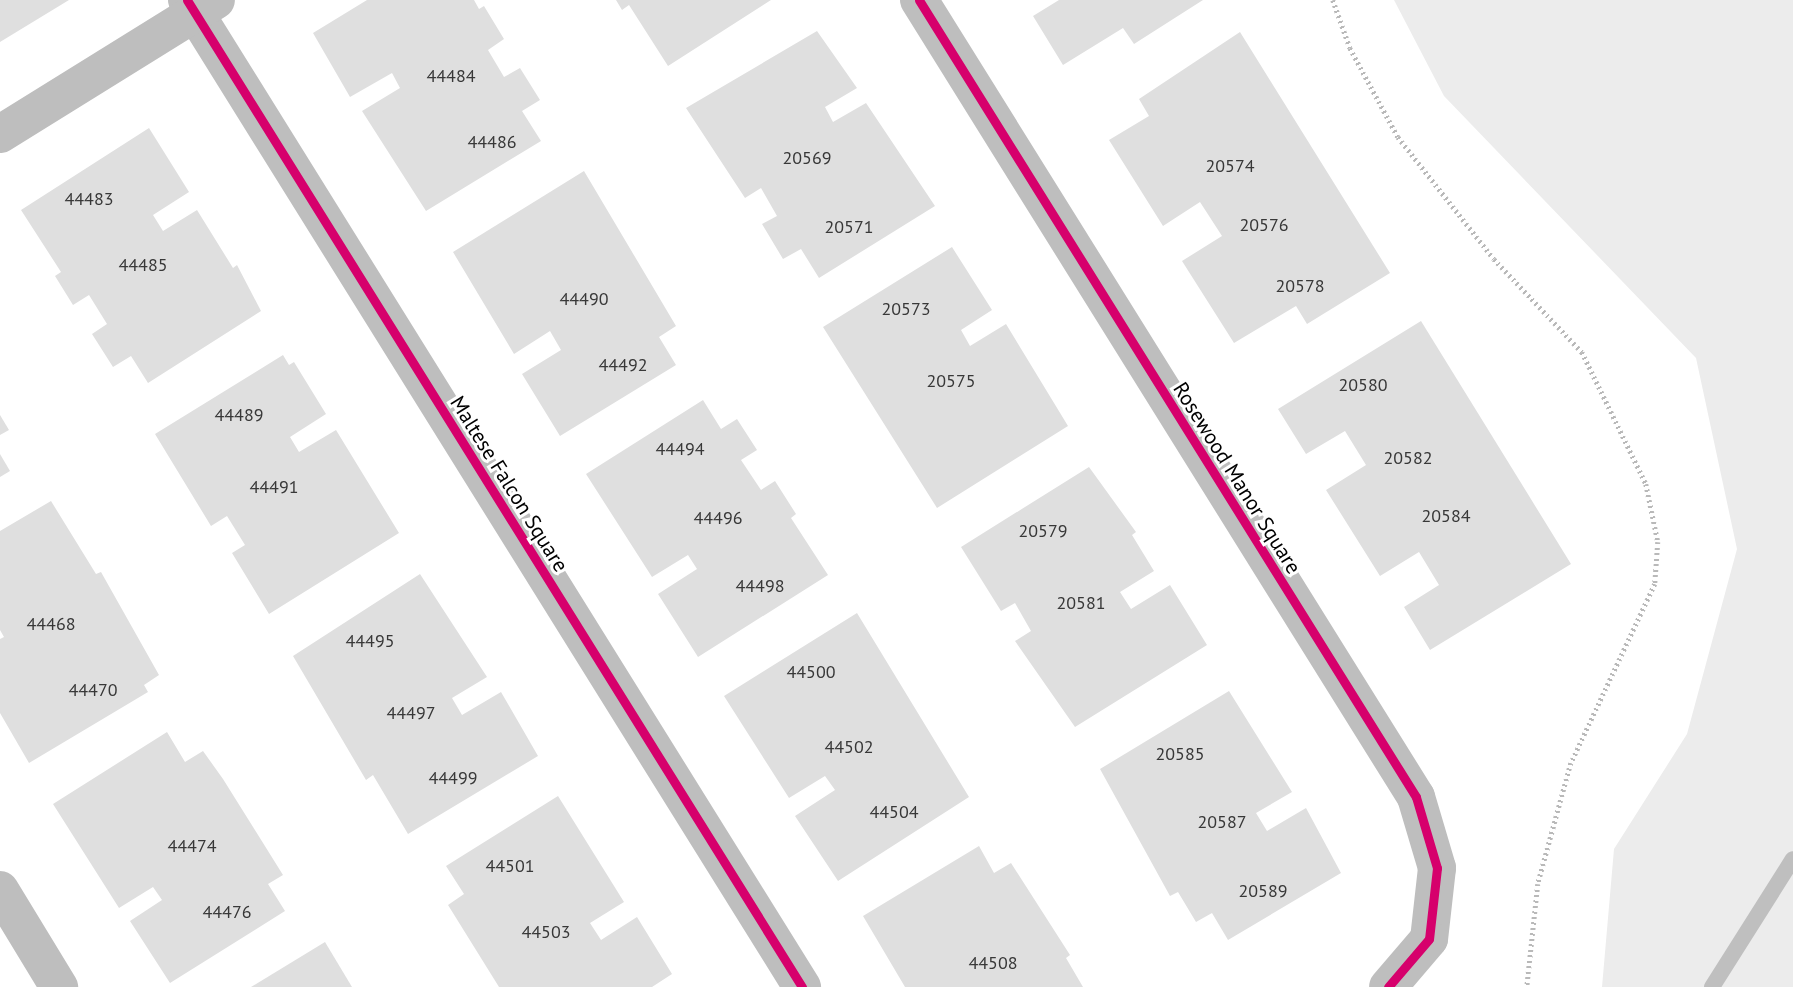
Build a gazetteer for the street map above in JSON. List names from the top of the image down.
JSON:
{
  "streets": {
    "street": ["Rosewood Manor Square", "Maltese Falcon Square"]
  },
  "house_numbers": [
    "44484",
    "44486",
    "20569",
    "20574",
    "44483",
    "20576",
    "20571",
    "44485",
    "20578",
    "44490",
    "20573",
    "44492",
    "20575",
    "20580",
    "44489",
    "44494",
    "20582",
    "44491",
    "20584",
    "44496",
    "20579",
    "44498",
    "20581",
    "44468",
    "44495",
    "44500",
    "44470",
    "44497",
    "44502",
    "20585",
    "44499",
    "44504",
    "20587",
    "44474",
    "44501",
    "20589",
    "44476",
    "44503",
    "44508"
  ]
}
